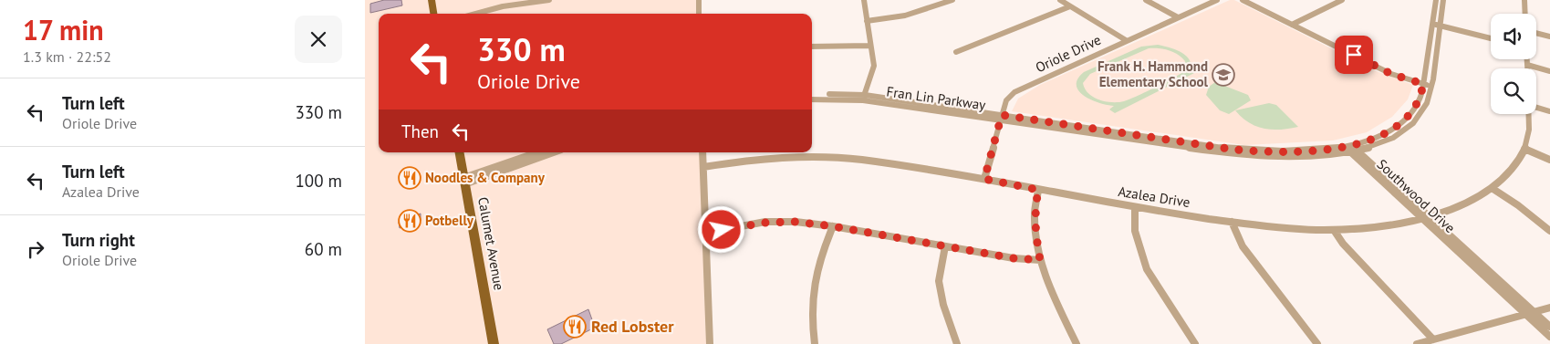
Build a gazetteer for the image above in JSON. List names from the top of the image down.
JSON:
{
  "streets": {
    "main road": ["Calumet Avenue"],
    "street": [
      "Oriole Drive",
      "Fran Lin Parkway",
      "Southwood Drive",
      "Azalea Drive"
    ]
  },
  "crossings": [
    ["Oriole Drive", "Fran Lin Parkway"],
    ["Oriole Drive", "Azalea Drive"],
    ["Fran Lin Parkway", "Southwood Drive"],
    ["Southwood Drive", "Azalea Drive"]
  ],
  "places": {
    "school or university": ["Frank H. Hammond Elementary School"],
    "restaurant": ["Noodles & Company", "Potbelly", "Red Lobster"]
  },
  "page": {
    "heading": ["17 min", "1.3 km · 22:52"],
    "turn": ["330 m", "Oriole Drive"],
    "list": [
      {
        "name": "Turn left",
        "note": "Oriole Drive",
        "value": "330 m"
      },
      {
        "name": "Turn left",
        "note": "Azalea Drive",
        "value": "100 m"
      },
      {
        "name": "Turn right",
        "note": "Oriole Drive",
        "value": "60 m"
      }
    ],
    "then": "Then"
  }
}
